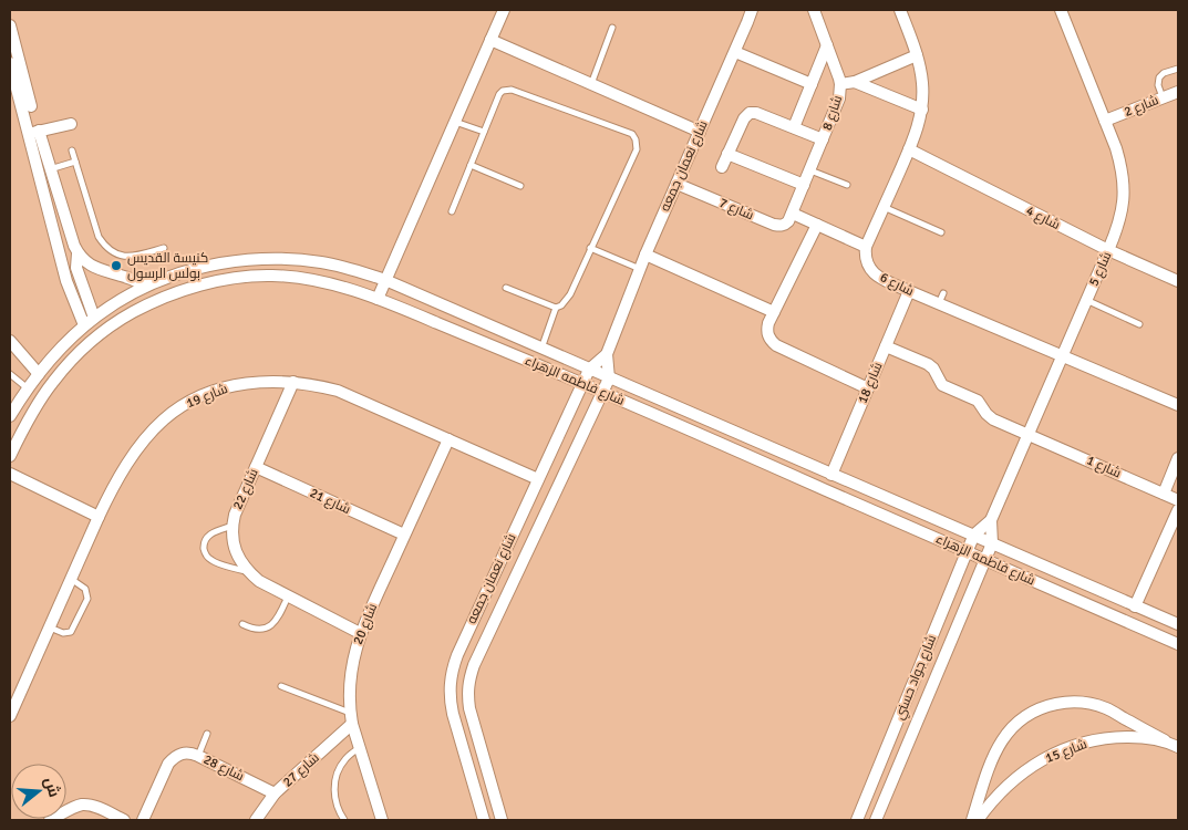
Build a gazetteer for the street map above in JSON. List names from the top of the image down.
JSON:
{
  "streets": {
    "street": [
      "شارع 2",
      "شارع 8",
      "شارع نعمان جمعه",
      "شارع 7",
      "شارع 4",
      "شارع 5",
      "شارع 6",
      "شارع فاطمه الزهراء",
      "شارع 18",
      "شارع 19",
      "شارع 1",
      "شارع 22",
      "شارع 21",
      "شارع 20",
      "شارع جواد حسني",
      "شارع 15",
      "شارع 28",
      "شارع 27"
    ]
  },
  "crossings": [
    ["شارع 2", "شارع 5"],
    ["شارع 8", "شارع 7"],
    ["شارع نعمان جمعه", "شارع 7"],
    ["شارع نعمان جمعه", "شارع فاطمه الزهراء"],
    ["شارع نعمان جمعه", "شارع 19"],
    ["شارع 4", "شارع 5"],
    ["شارع 5", "شارع 6"],
    ["شارع 5", "شارع فاطمه الزهراء"],
    ["شارع 5", "شارع 1"],
    ["شارع 5", "شارع جواد حسني"],
    ["شارع 6", "شارع 18"],
    ["شارع فاطمه الزهراء", "شارع 18"],
    ["شارع فاطمه الزهراء", "شارع جواد حسني"],
    ["شارع 18", "شارع 1"],
    ["شارع 19", "شارع 22"],
    ["شارع 19", "شارع 20"],
    ["شارع 22", "شارع 21"],
    ["شارع 22", "شارع 20"],
    ["شارع 21", "شارع 20"],
    ["شارع 20", "شارع 27"],
    ["شارع 28", "شارع 27"]
  ],
  "places": ["كنيسة القديس بولس الرسول"],
  "north": "right"
}
